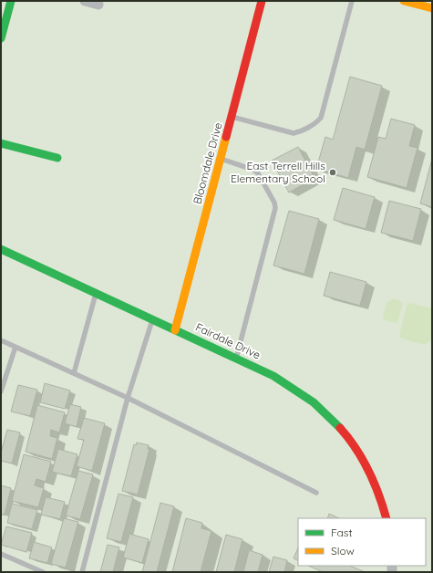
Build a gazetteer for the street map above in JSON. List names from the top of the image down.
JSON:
{
  "streets": {
    "street": ["Bloomdale Drive", "Fairdale Drive"]
  },
  "crossings": [
    ["Bloomdale Drive", "Fairdale Drive"]
  ],
  "places": ["East Terrell Hills Elementary School"],
  "legend": ["Fast", "Slow"]
}
